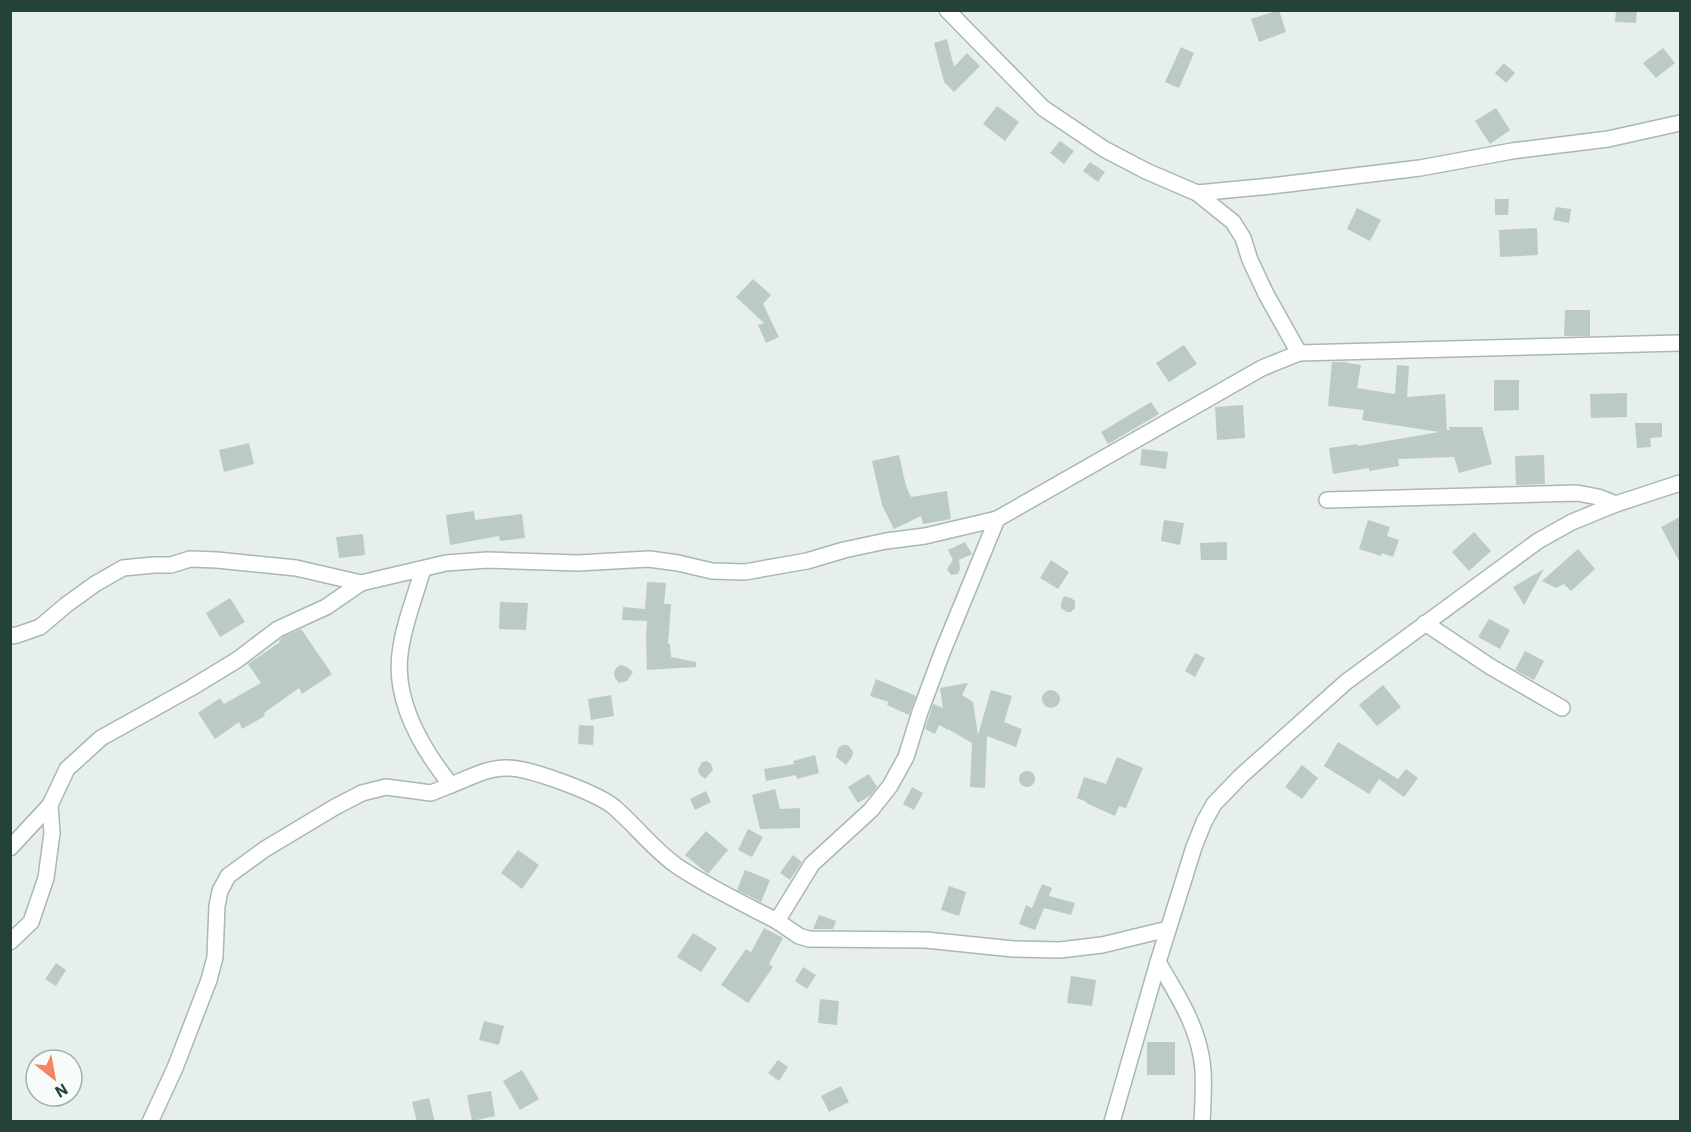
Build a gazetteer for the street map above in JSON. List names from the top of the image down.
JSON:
{
  "north": "bottom right"
}
